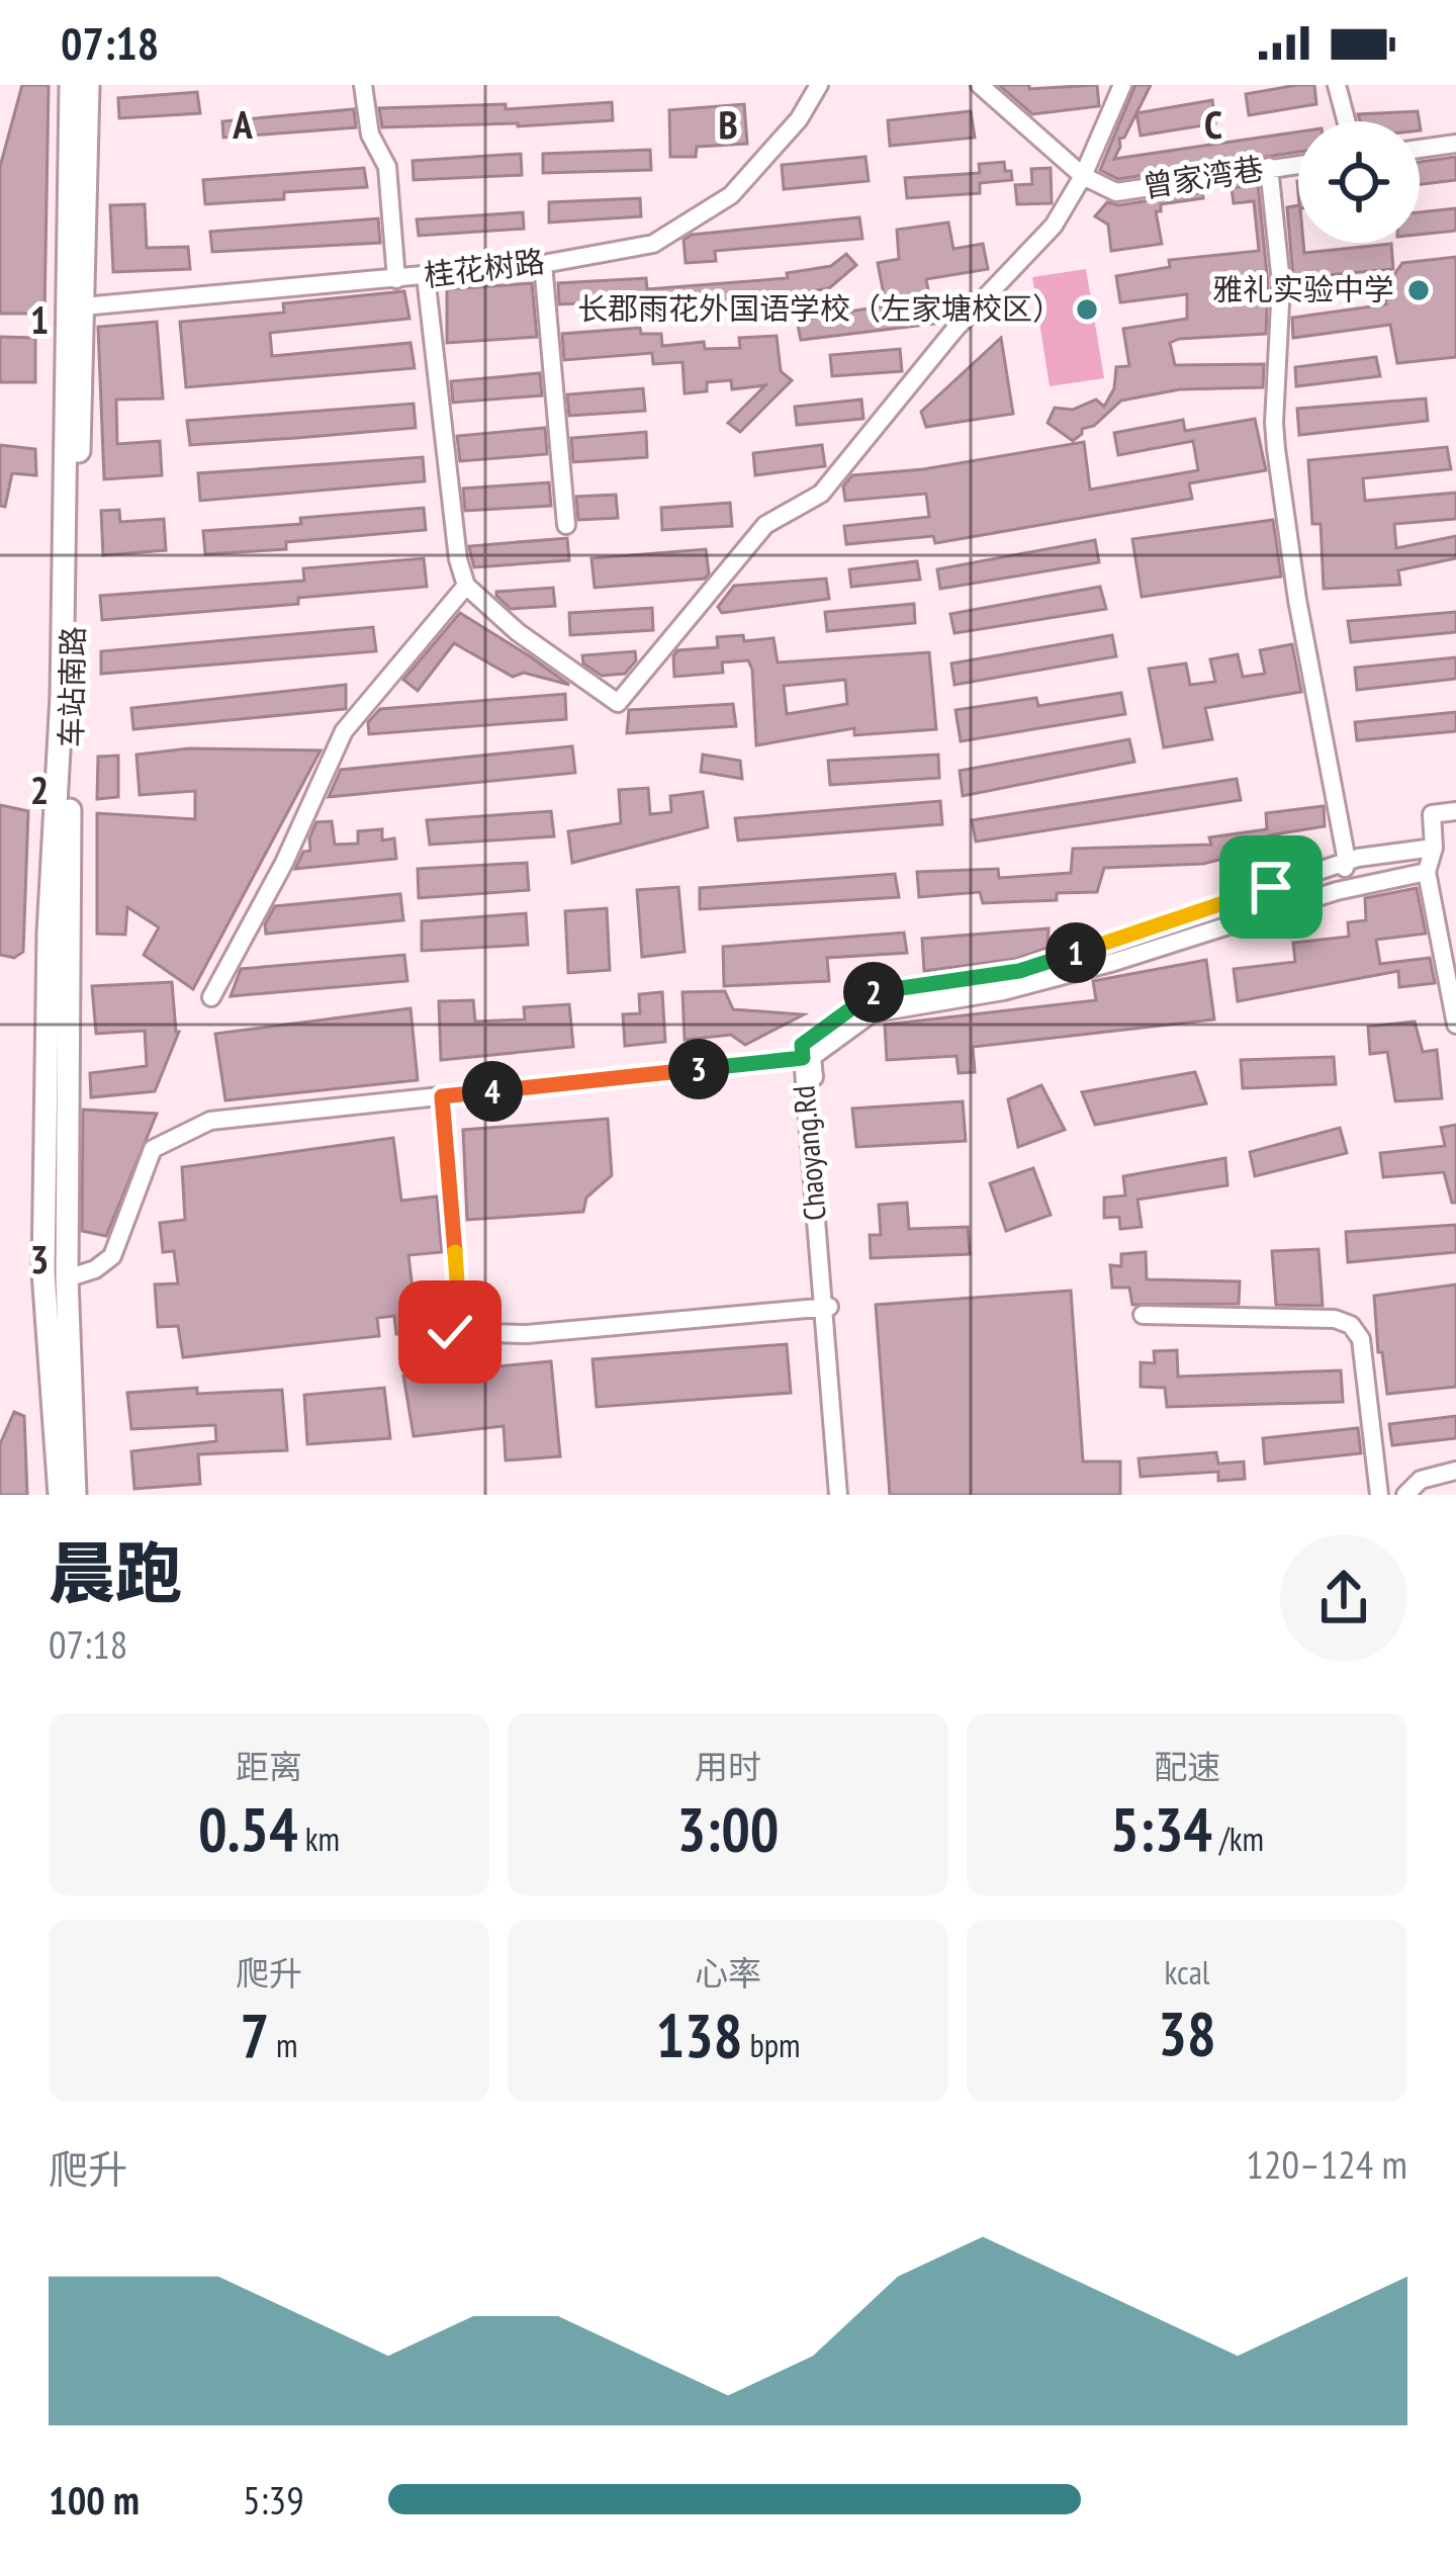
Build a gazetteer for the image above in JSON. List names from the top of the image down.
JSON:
{
  "streets": {
    "main road": ["车站南路"],
    "street": ["曾家湾巷", "桂花树路", "Chaoyang.Rd"]
  },
  "crossings": [
    ["桂花树路", "车站南路"]
  ],
  "places": ["雅礼实验中学", "长郡雨花外国语学校（左家塘校区）"],
  "page": {
    "status": "07:18",
    "pins": [
      "1",
      "2",
      "3",
      "4"
    ],
    "heading": ["晨跑", "07:18"],
    "stats": [
      ["距离", "0.54 km"],
      ["用时", "3:00"],
      ["配速", "5:34 /km"],
      ["爬升", "7 m"],
      ["心率", "138 bpm"],
      ["kcal", "38"]
    ],
    "chart": ["爬升", "120–124 m"],
    "list": [
      {
        "name": "100 m",
        "note": "5:39"
      }
    ]
  },
  "grid": {
    "columns": ["A", "B", "C"],
    "rows": ["1", "2", "3"]
  }
}
